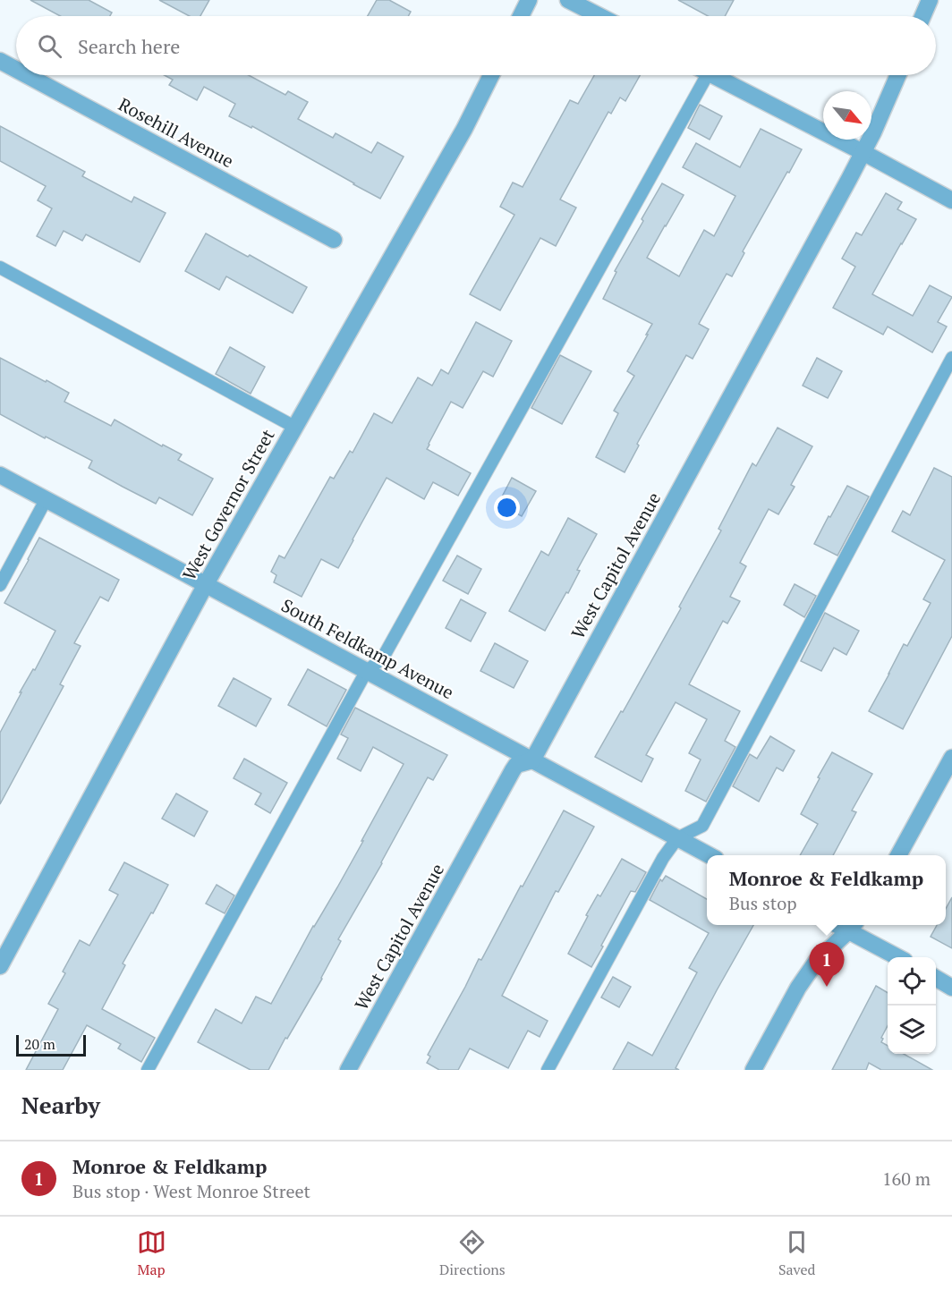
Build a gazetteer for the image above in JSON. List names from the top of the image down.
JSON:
{
  "streets": {
    "street": [
      "Rosehill Avenue",
      "West Governor Street",
      "West Capitol Avenue",
      "South Feldkamp Avenue"
    ]
  },
  "crossings": [
    ["West Governor Street", "South Feldkamp Avenue"],
    ["West Capitol Avenue", "South Feldkamp Avenue"]
  ],
  "scale_bar": "20 m",
  "north": "bottom right",
  "page": {
    "search": "Search here",
    "popup": ["Monroe & Feldkamp", "Bus stop"],
    "pins": "1",
    "scale": "20 m",
    "heading": "Nearby",
    "list": [
      {
        "mark": "1",
        "name": "Monroe & Feldkamp",
        "note": "Bus stop · West Monroe Street",
        "value": "160 m"
      }
    ],
    "nav": ["Map", "Directions", "Saved"]
  }
}
